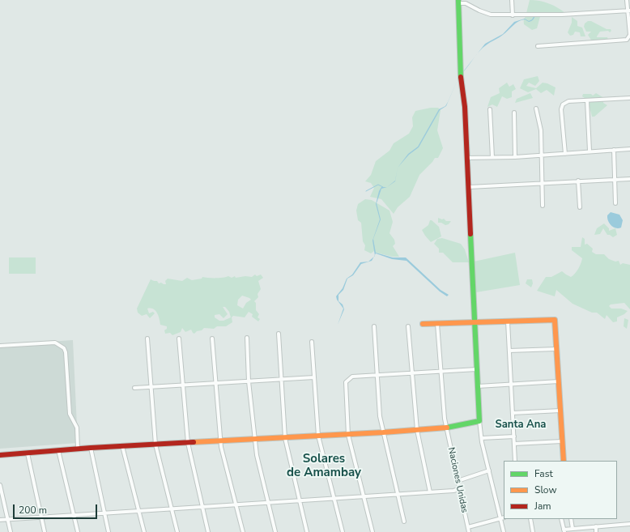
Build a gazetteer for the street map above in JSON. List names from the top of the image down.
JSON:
{
  "streets": {
    "street": ["Naciones Unidas"]
  },
  "districts": ["Santa Ana", "Solares de Amambay"],
  "legend": ["Fast", "Slow", "Jam"],
  "scale_bar": "200 m"
}
